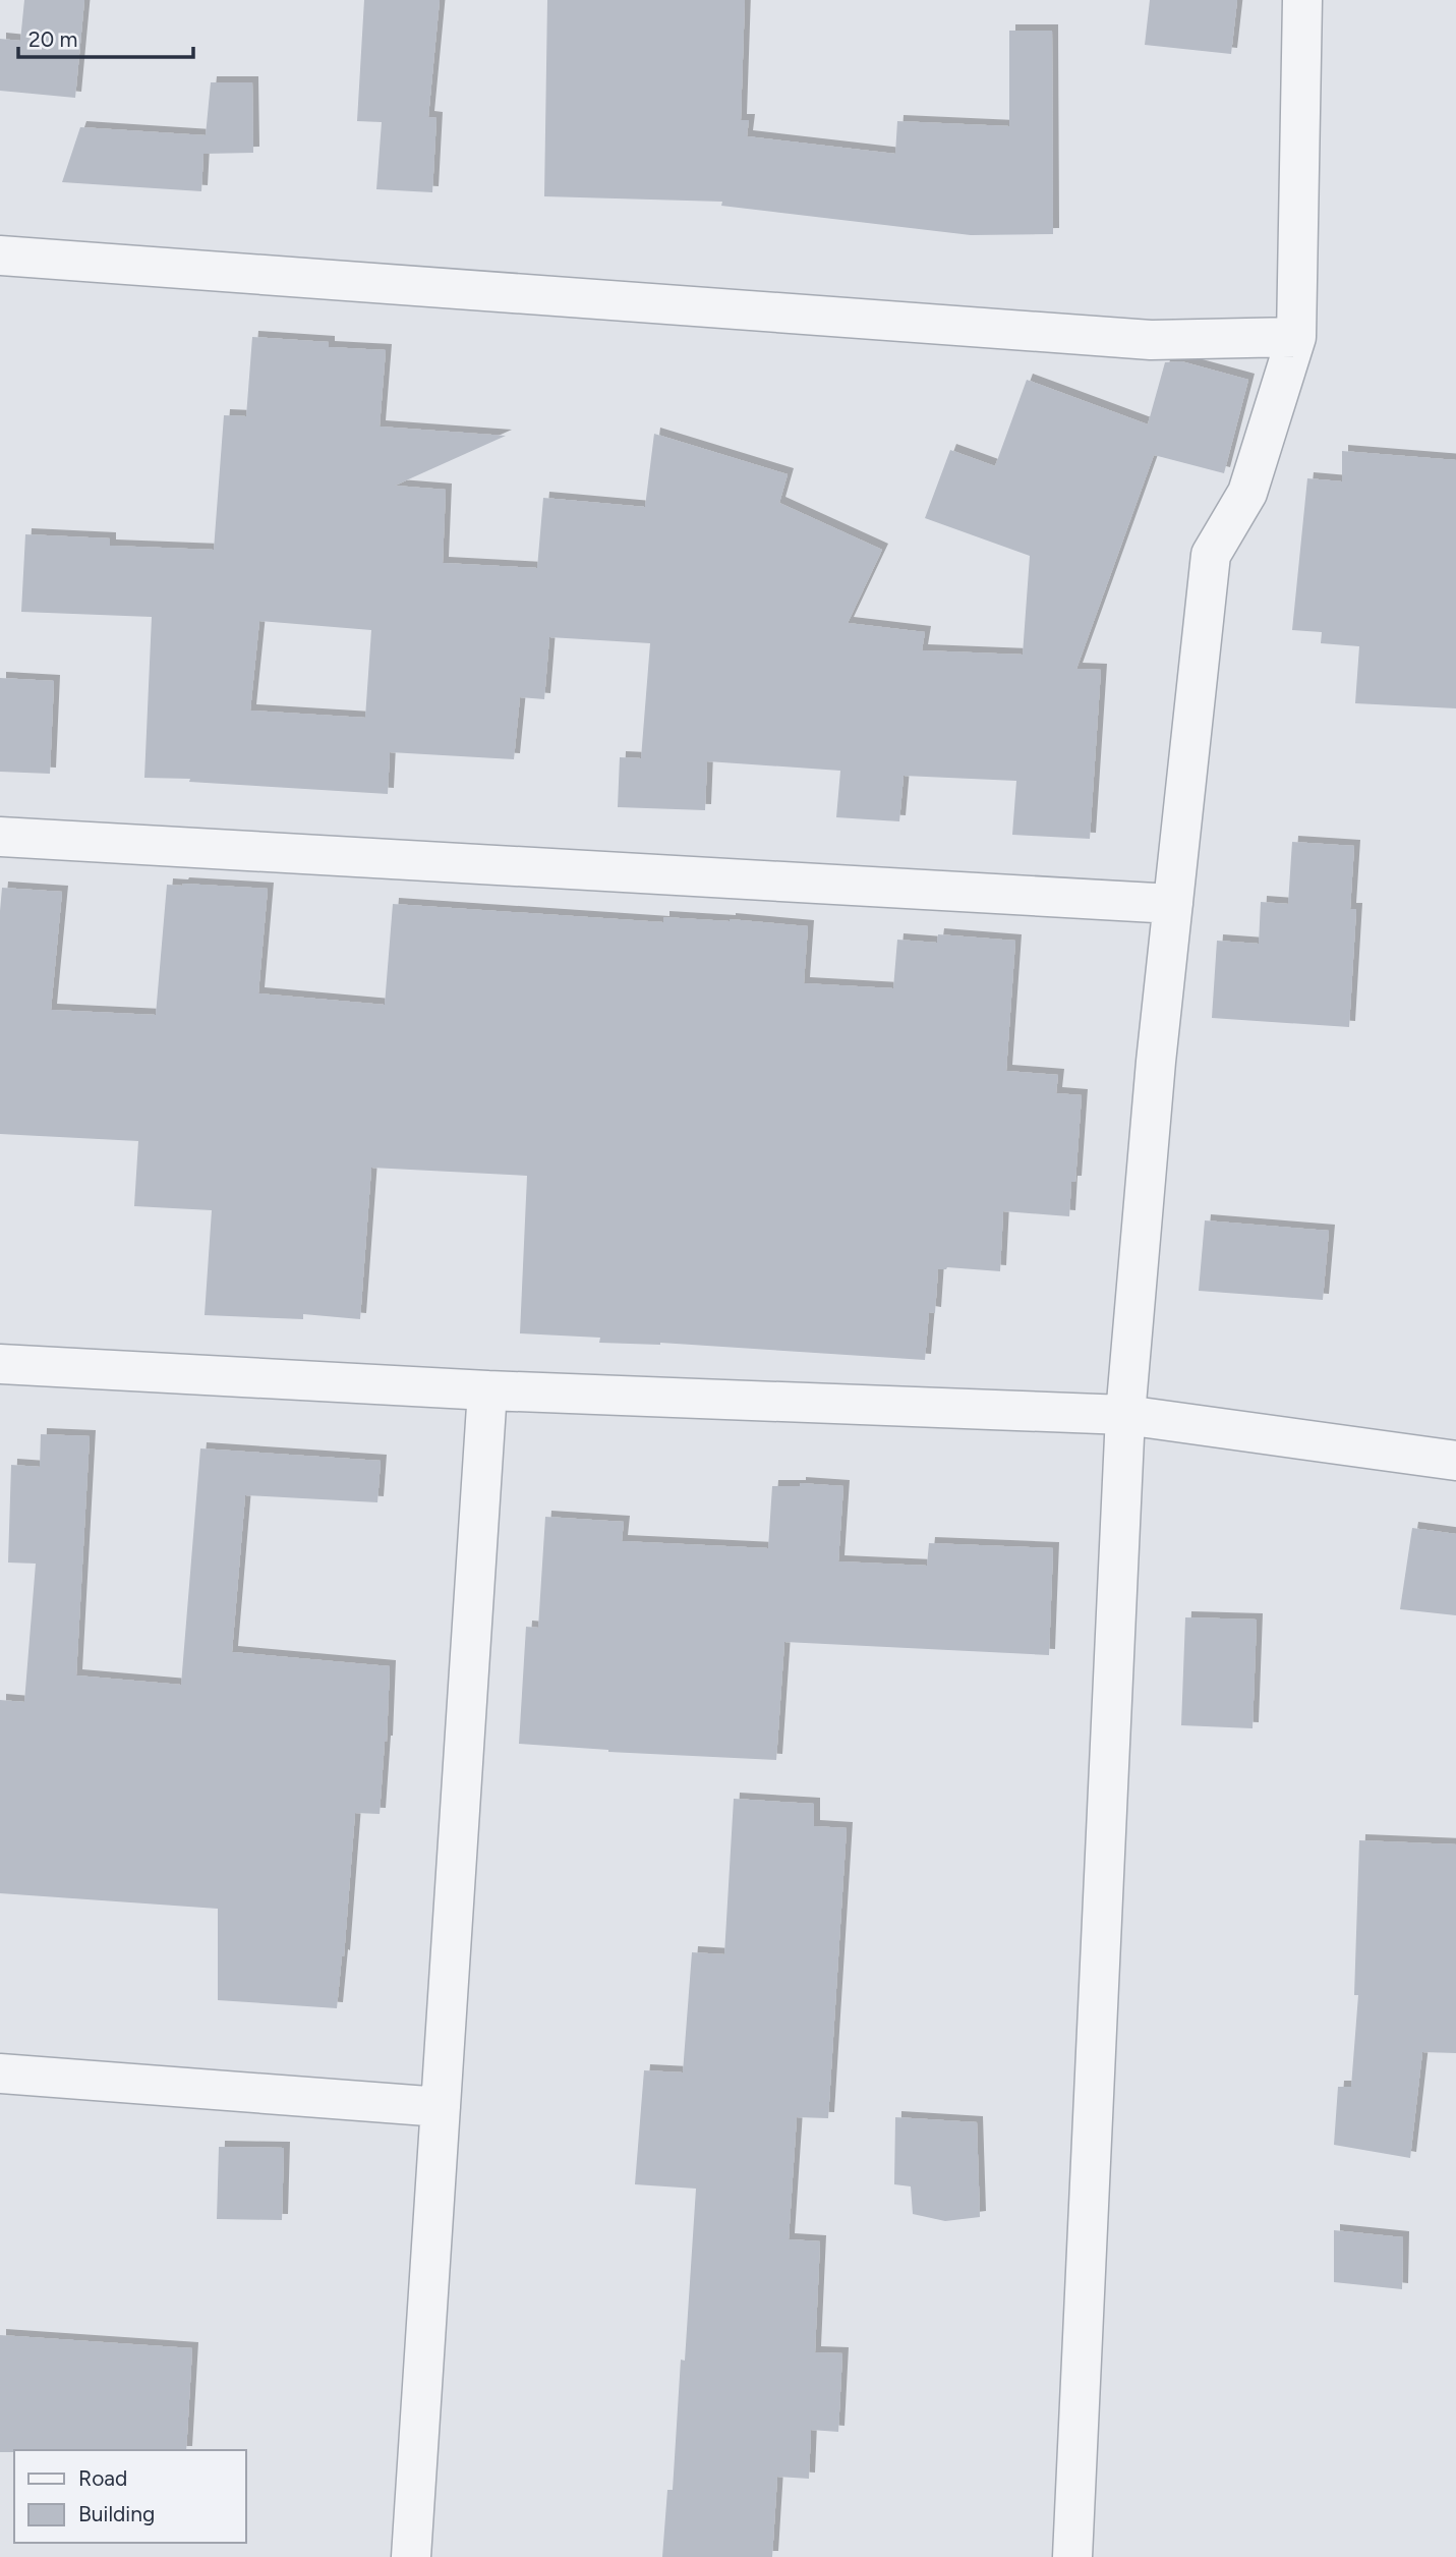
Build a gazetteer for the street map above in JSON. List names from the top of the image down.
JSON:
{
  "legend": ["Road", "Building"],
  "scale_bar": "20 m"
}
